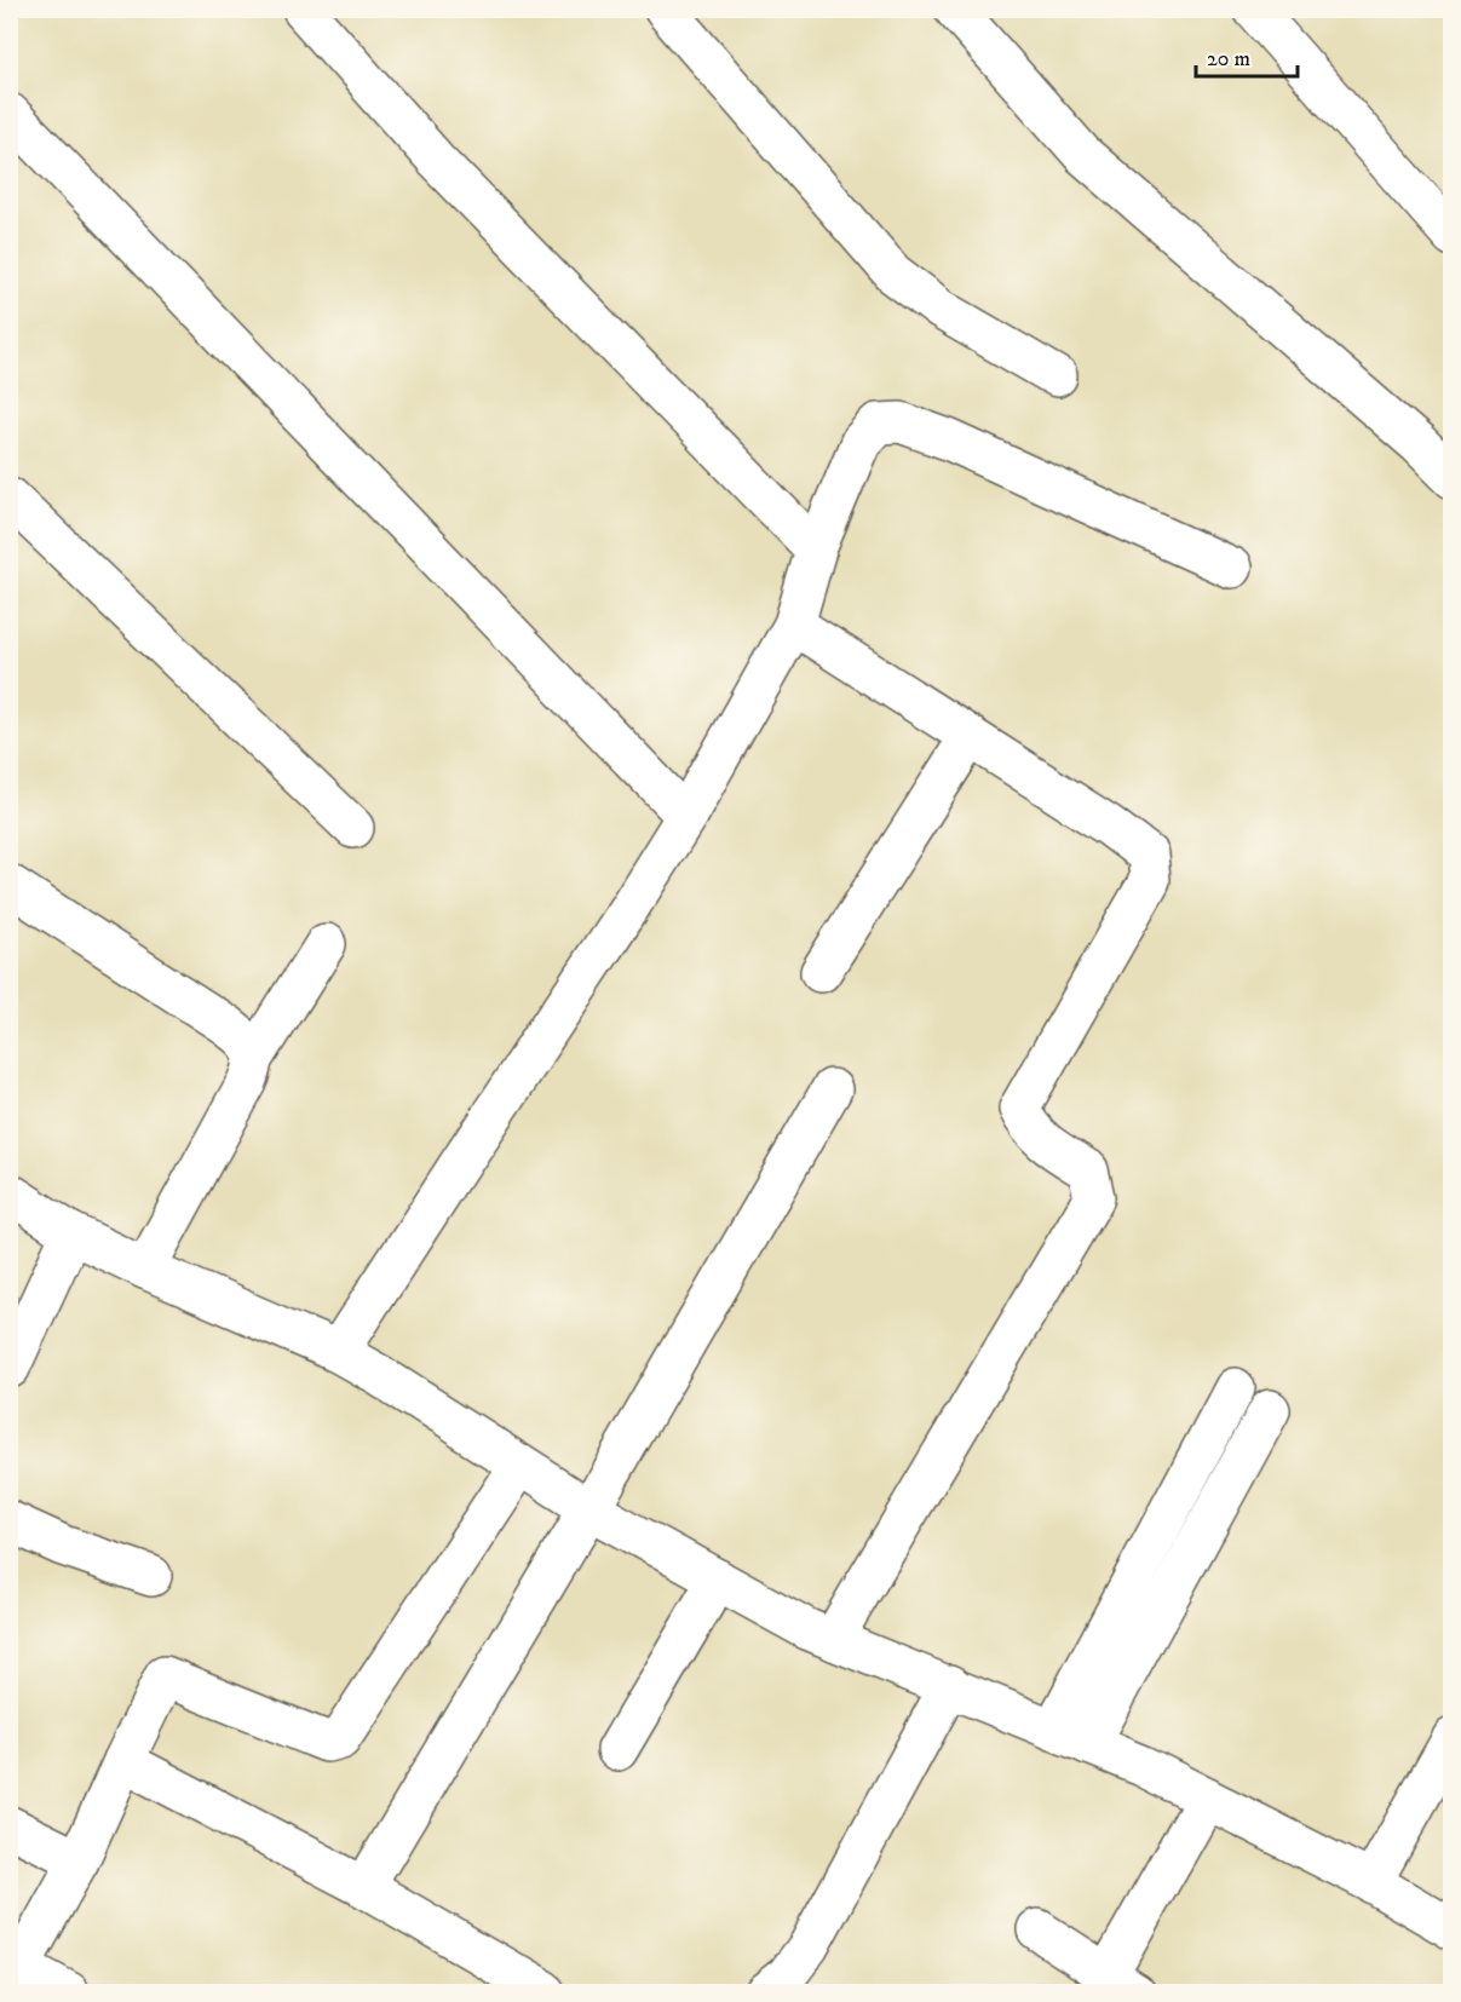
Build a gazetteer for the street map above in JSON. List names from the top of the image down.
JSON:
{
  "scale_bar": "20 m"
}
